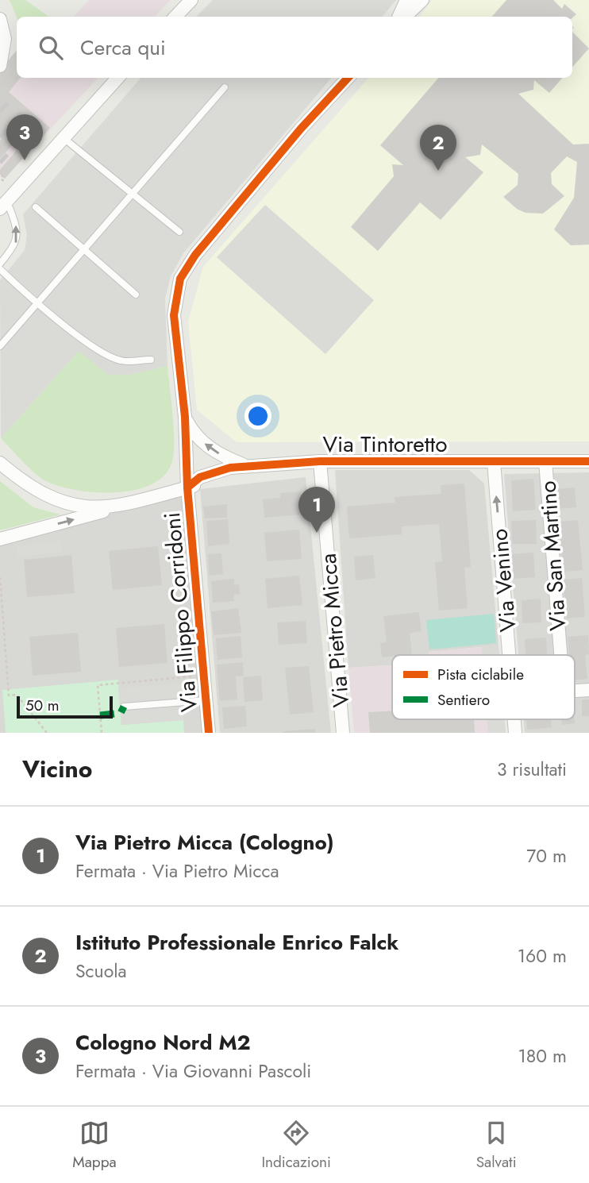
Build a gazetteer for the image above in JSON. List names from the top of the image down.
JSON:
{
  "streets": {
    "street": [
      "Via Tintoretto",
      "Via San Martino",
      "Via Venino",
      "Via Filippo Corridoni",
      "Via Pietro Micca"
    ]
  },
  "crossings": [
    ["Via Tintoretto", "Via San Martino"],
    ["Via Tintoretto", "Via Venino"],
    ["Via Tintoretto", "Via Filippo Corridoni"],
    ["Via Tintoretto", "Via Pietro Micca"]
  ],
  "one_way": ["Via Venino"],
  "legend": ["Pista ciclabile", "Sentiero"],
  "scale_bar": "50 m",
  "page": {
    "search": "Cerca qui",
    "pins": ["3", "2", "1"],
    "scale": "50 m",
    "heading": ["Vicino", "3 risultati"],
    "list": [
      {
        "mark": "1",
        "name": "Via Pietro Micca (Cologno)",
        "note": "Fermata · Via Pietro Micca",
        "value": "70 m"
      },
      {
        "mark": "2",
        "name": "Istituto Professionale Enrico Falck",
        "note": "Scuola",
        "value": "160 m"
      },
      {
        "mark": "3",
        "name": "Cologno Nord M2",
        "note": "Fermata · Via Giovanni Pascoli",
        "value": "180 m"
      }
    ],
    "nav": ["Mappa", "Indicazioni", "Salvati"]
  }
}
